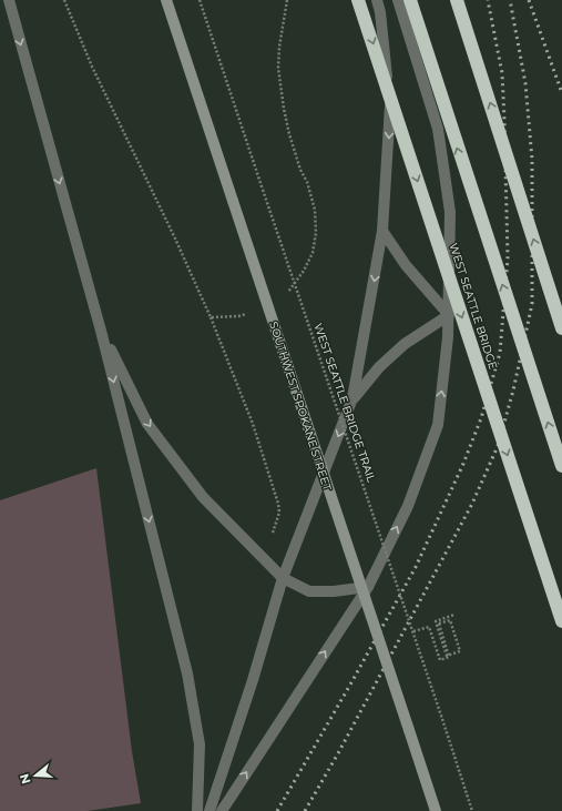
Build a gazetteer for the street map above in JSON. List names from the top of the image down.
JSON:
{
  "streets": {
    "highway": ["WEST SEATTLE BRIDGE"],
    "main road": ["SOUTHWEST SPOKANE STREET"],
    "path": ["WEST SEATTLE BRIDGE TRAIL"]
  },
  "north": "left"
}
